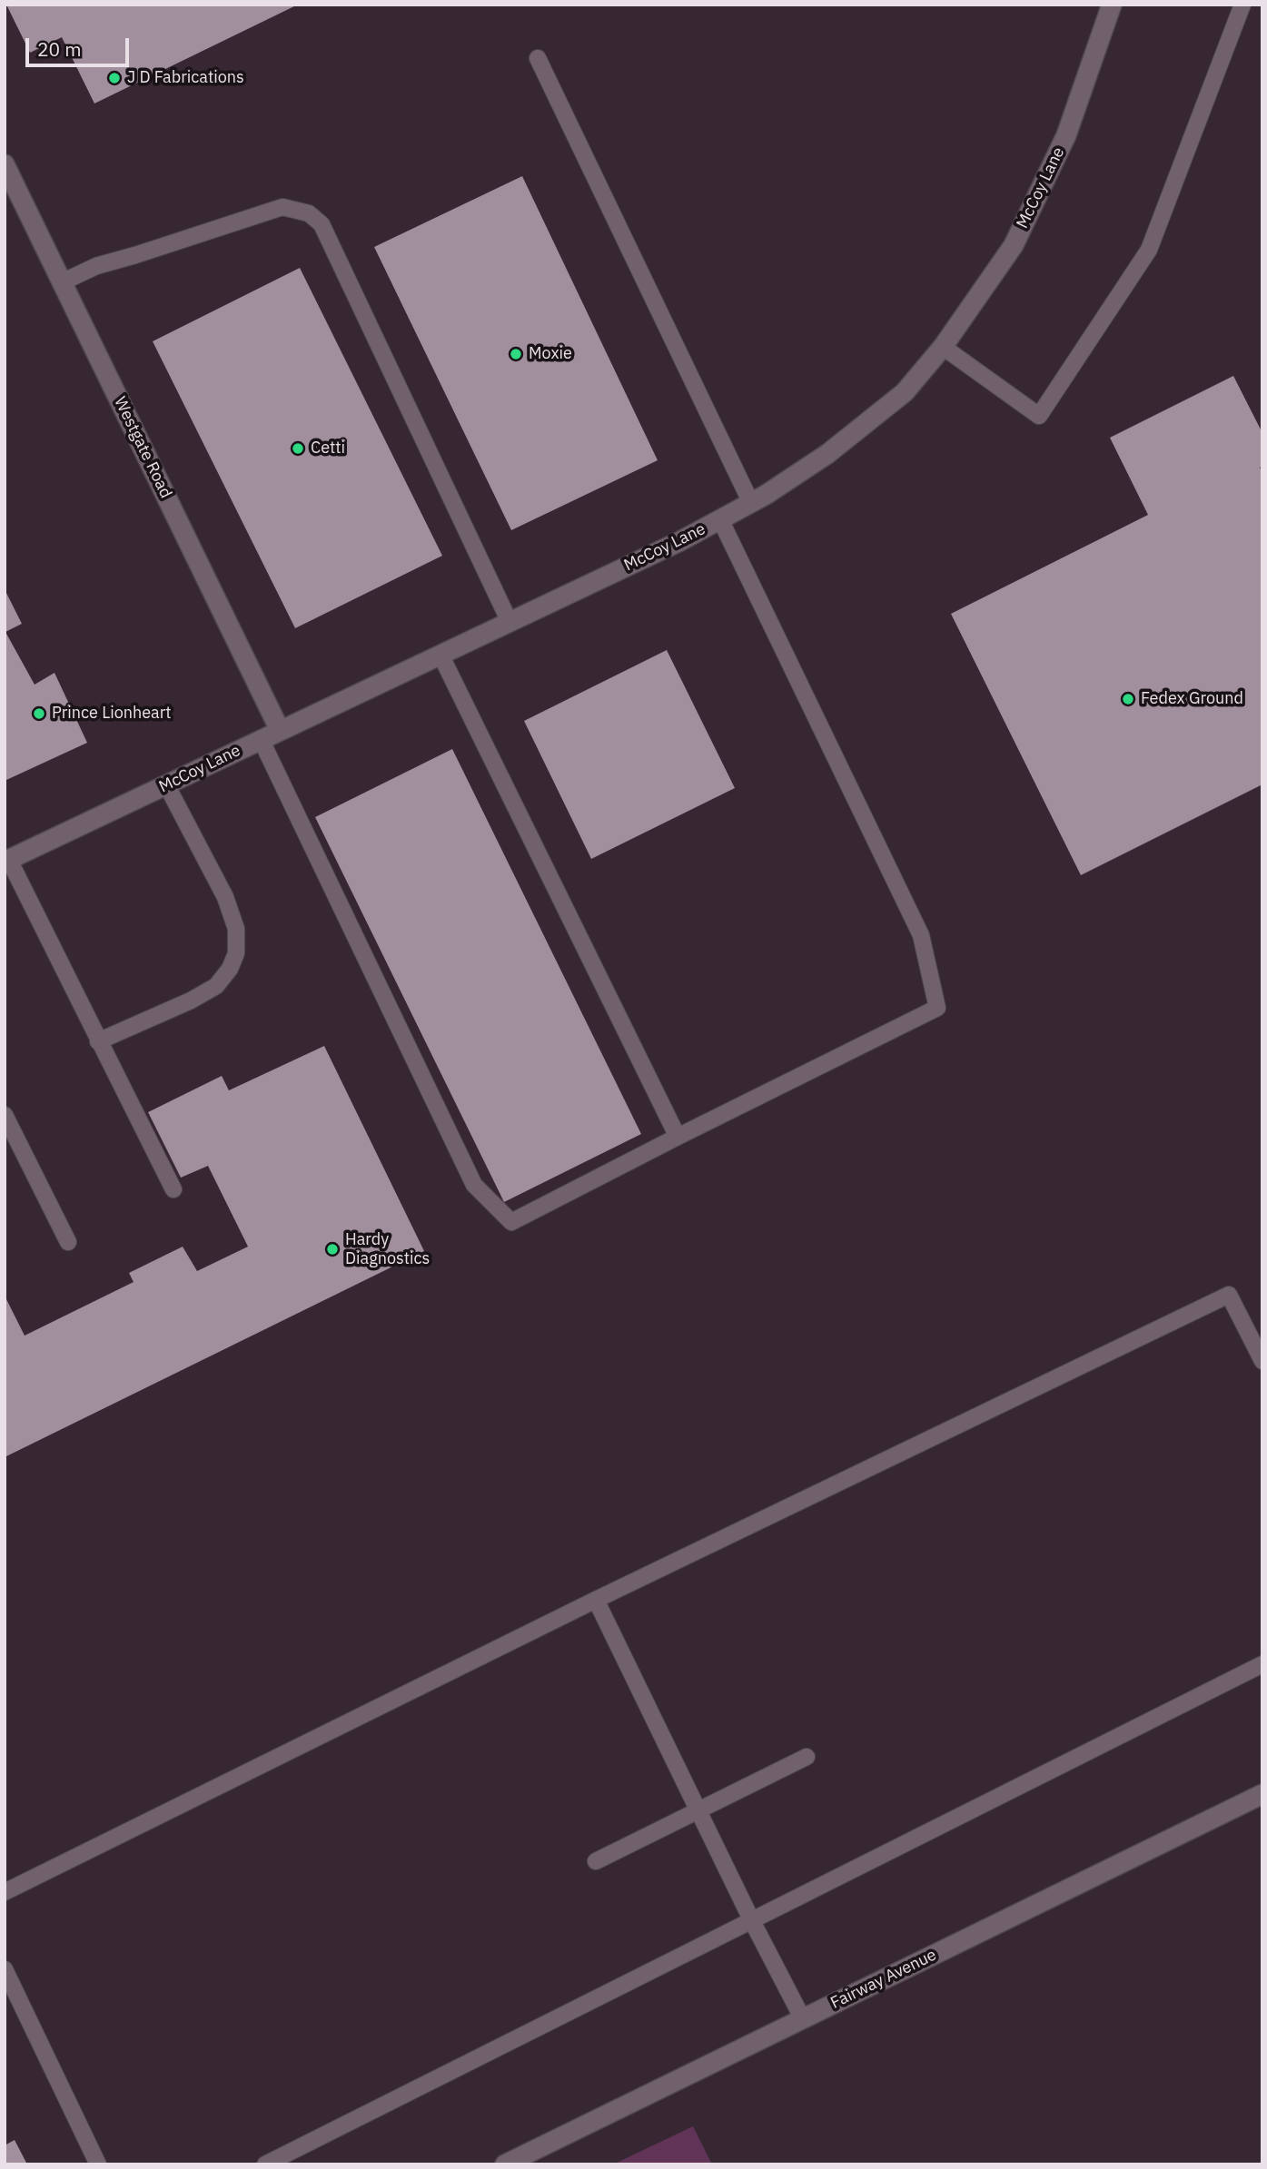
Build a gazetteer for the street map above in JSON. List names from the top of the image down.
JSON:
{
  "streets": {
    "street": ["McCoy Lane", "Westgate Road", "Fairway Avenue"]
  },
  "crossings": [
    ["McCoy Lane", "Westgate Road"]
  ],
  "places": [
    "J D Fabrications",
    "Moxie",
    "Cetti",
    "Fedex Ground",
    "Prince Lionheart",
    "Hardy Diagnostics"
  ],
  "scale_bar": "20 m"
}
